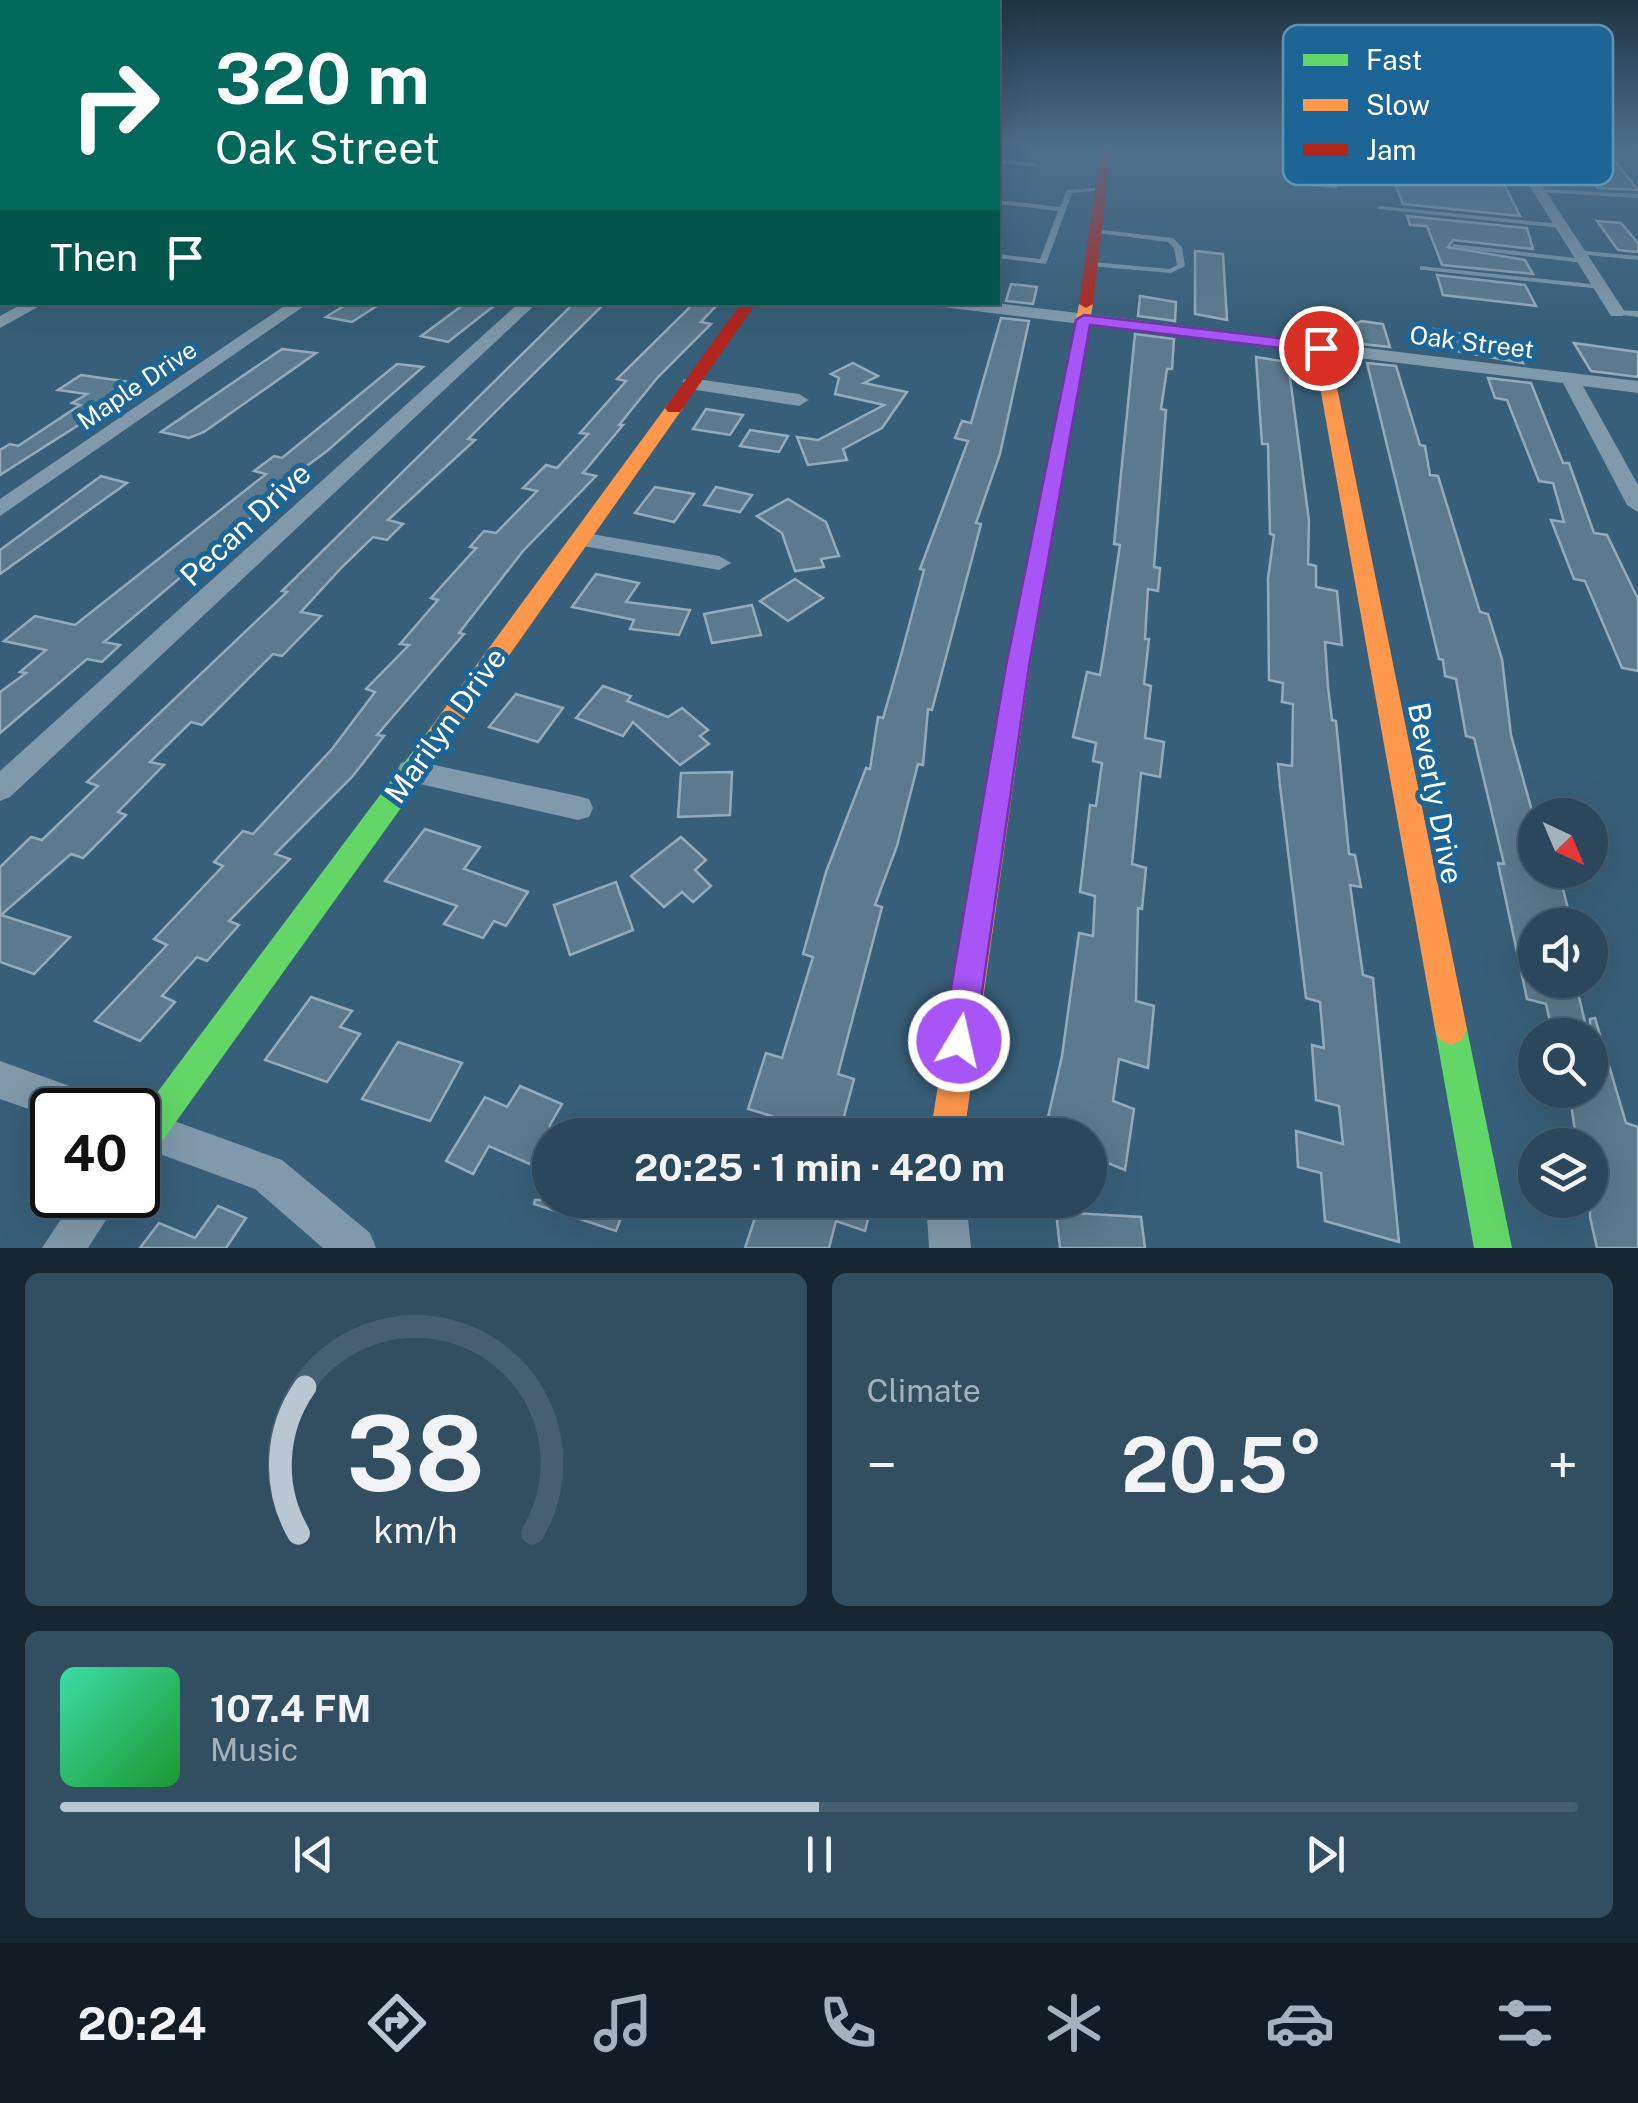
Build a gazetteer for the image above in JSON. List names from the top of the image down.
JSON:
{
  "streets": {
    "street": [
      "Oak Street",
      "Maple Drive",
      "Pecan Drive",
      "Marilyn Drive",
      "Beverly Drive"
    ]
  },
  "crossings": [
    ["Oak Street", "Beverly Drive"]
  ],
  "legend": ["Fast", "Slow", "Jam"],
  "north": "bottom right",
  "page": {
    "turn": ["320 m", "Oak Street"],
    "then": "Then",
    "limit": "40",
    "trip": "20:25 · 1 min · 420 m",
    "tile": "Climate",
    "heat": ["−", "20.5°", "+"],
    "song": ["107.4 FM", "Music"],
    "tabs": "20:24",
    "gauge": ["38", "km/h"]
  }
}
